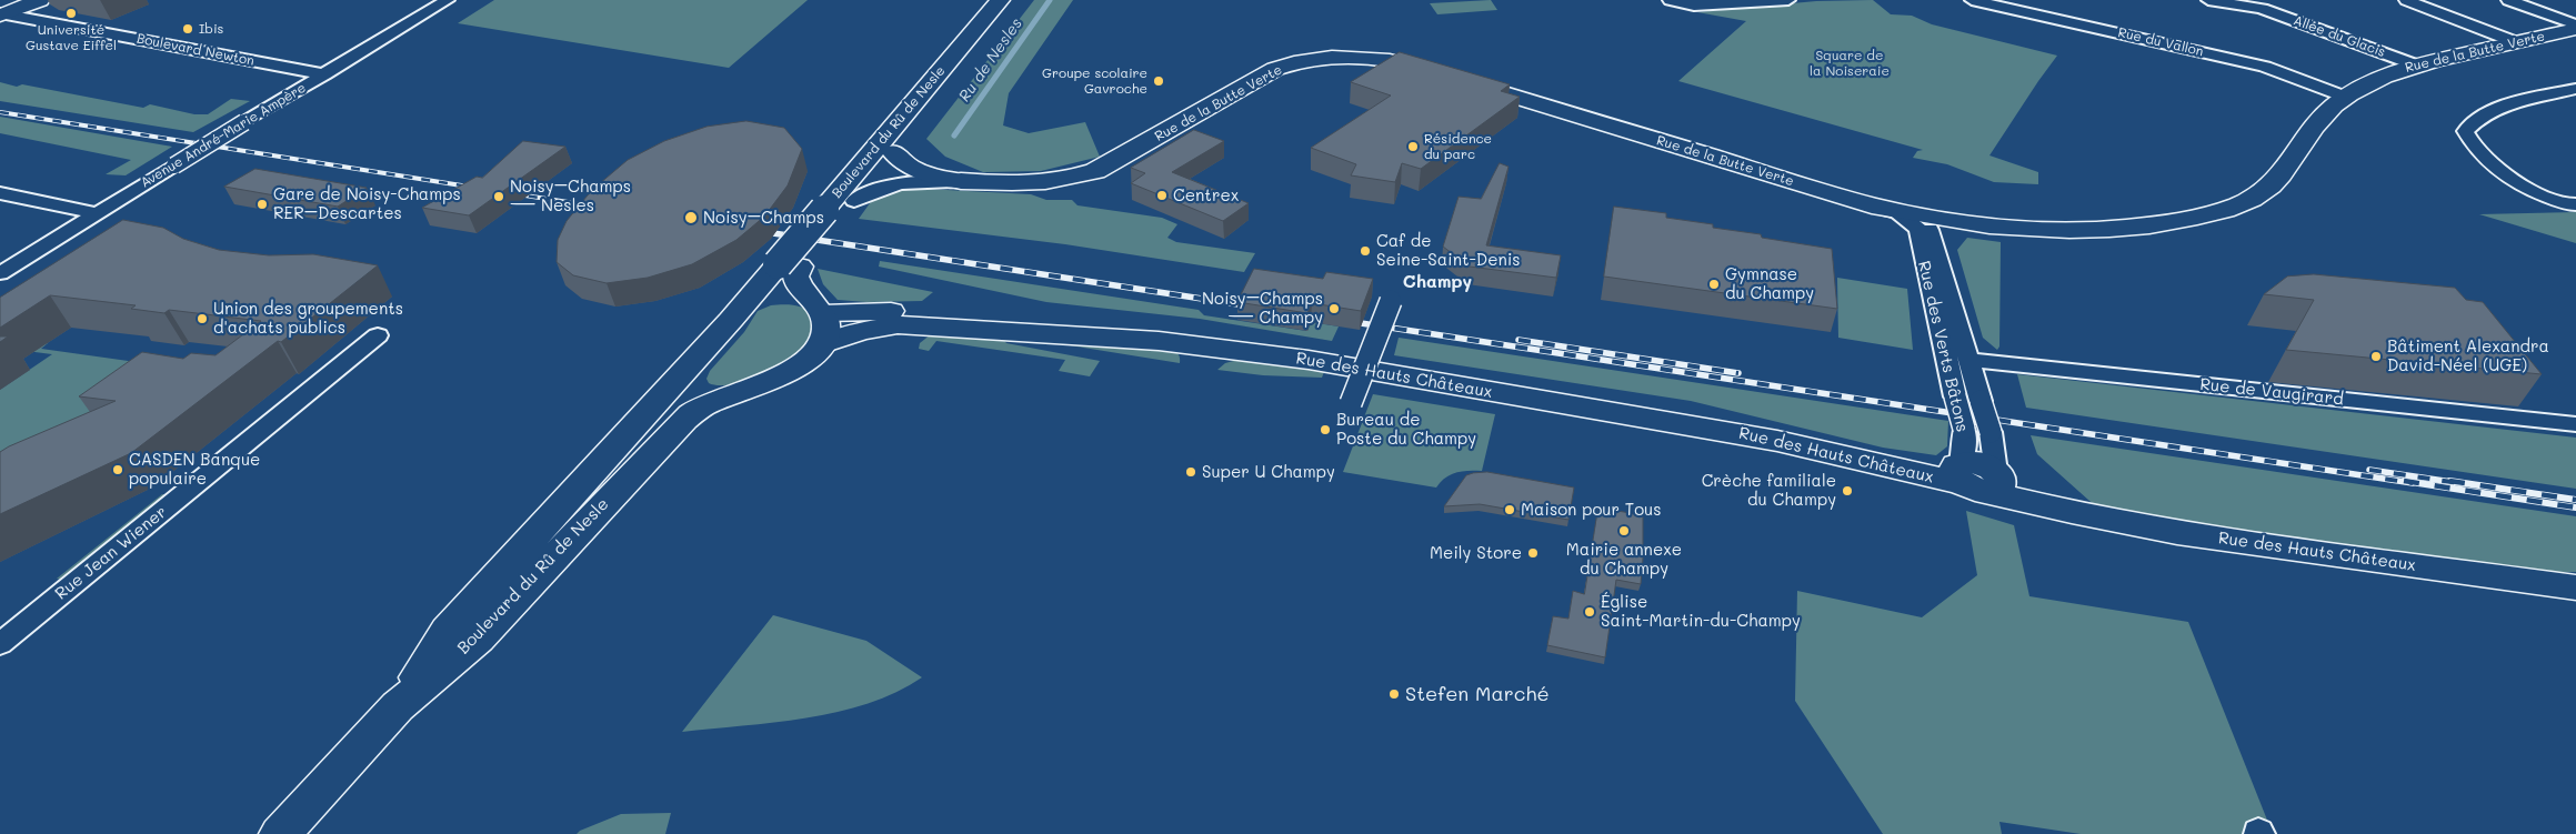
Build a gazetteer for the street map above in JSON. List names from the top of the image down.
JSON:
{
  "streets": {
    "street": [
      "Allée du Glacis",
      "Rue du Vallon",
      "Boulevard Newton",
      "Rue de la Butte Verte",
      "Boulevard du Rû de Nesle",
      "Avenue André-Marie Ampère",
      "Rue des Verts Bâtons",
      "Rue des Hauts Châteaux",
      "Rue de Vaugirard",
      "Rue Jean Wiener"
    ]
  },
  "crossings": [
    ["Allée du Glacis", "Rue de la Butte Verte"],
    ["Rue du Vallon", "Rue de la Butte Verte"],
    ["Boulevard Newton", "Avenue André-Marie Ampère"],
    ["Rue de la Butte Verte", "Boulevard du Rû de Nesle"],
    ["Rue de la Butte Verte", "Rue des Verts Bâtons"],
    ["Boulevard du Rû de Nesle", "Rue des Hauts Châteaux"],
    ["Rue des Verts Bâtons", "Rue des Hauts Châteaux"],
    ["Rue des Verts Bâtons", "Rue de Vaugirard"]
  ],
  "districts": ["Champy"],
  "water": ["Ru de Nesles"],
  "parks": ["Square de la Noiseraie"],
  "places": [
    "Université Gustave Eiffel",
    "Ibis",
    "Groupe scolaire Gavroche",
    "Résidence du parc",
    "Centrex",
    "Noisy–Champs — Nesles",
    "Gare de Noisy-Champs RER–Descartes",
    "Noisy–Champs",
    "Caf de Seine-Saint-Denis",
    "Gymnase du Champy",
    "Noisy–Champs — Champy",
    "Union des groupements d'achats publics",
    "Bâtiment Alexandra David-Néel (UGE)",
    "Bureau de Poste du Champy",
    "CASDEN Banque populaire",
    "Super U Champy",
    "Crèche familiale du Champy",
    "Maison pour Tous",
    "Mairie annexe du Champy",
    "Meily Store",
    "Église Saint-Martin-du-Champy",
    "Stefen Marché"
  ]
}
